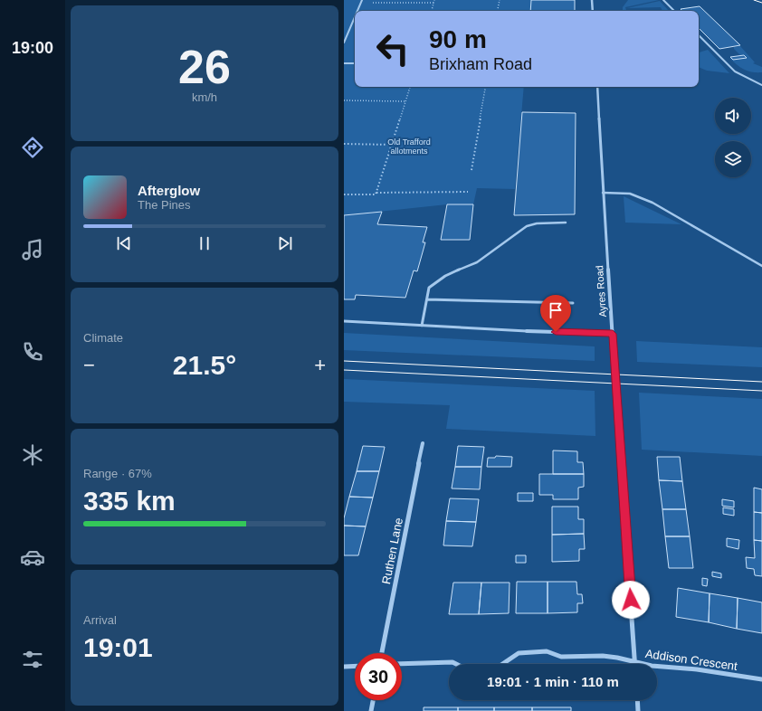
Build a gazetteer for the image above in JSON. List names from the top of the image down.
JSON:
{
  "streets": {
    "street": ["Ayres Road", "Ruthen Lane", "Addison Crescent"]
  },
  "crossings": [
    ["Ayres Road", "Addison Crescent"]
  ],
  "parks": ["Old Trafford allotments"],
  "page": {
    "tabs": "19:00",
    "tile": [
      ["26", "km/h"],
      "Climate",
      ["Range · 67%", "335 km"],
      ["Arrival", "19:01"]
    ],
    "turn": ["90 m", "Brixham Road"],
    "song": ["Afterglow", "The Pines"],
    "heat": ["−", "21.5°", "+"],
    "limit": "30",
    "trip": "19:01 · 1 min · 110 m"
  }
}
